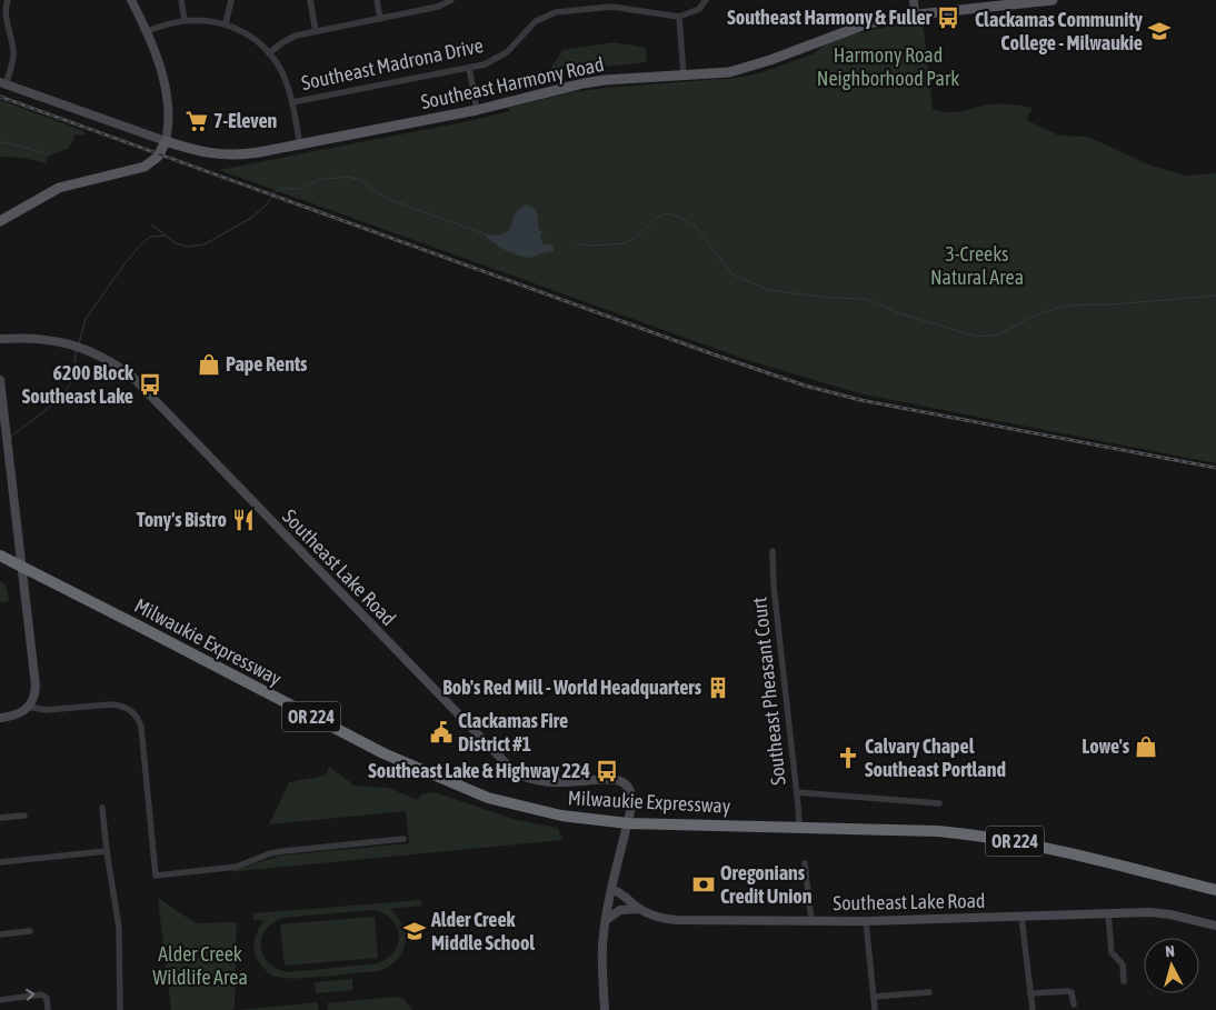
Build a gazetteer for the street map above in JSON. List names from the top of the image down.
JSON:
{
  "streets": {
    "highway": ["Milwaukie Expressway", "OR 224"],
    "main road": ["Southeast Harmony Road"],
    "street": ["Southeast Madrona Drive", "Southeast Lake Road", "Southeast Pheasant Court"]
  },
  "crossings": [
    ["Southeast Lake Road", "Milwaukie Expressway"],
    ["Milwaukie Expressway", "Southeast Pheasant Court"]
  ],
  "parks": ["Harmony Road Neighborhood Park", "3-Creeks Natural Area", "Alder Creek Wildlife Area"],
  "places": {
    "bus stop": ["Southeast Harmony & Fuller", "6200 Block Southeast Lake", "Southeast Lake & Highway 224"],
    "school or university": ["Clackamas Community College - Milwaukie", "Alder Creek Middle School"],
    "supermarket": ["7-Eleven"],
    "shop": ["Pape Rents", "Lowe's"],
    "restaurant": ["Tony's Bistro"],
    "building": ["Bob's Red Mill - World Headquarters"],
    "public building": ["Clackamas Fire District #1"],
    "church": ["Calvary Chapel Southeast Portland"],
    "bank": ["Oregonians Credit Union"]
  },
  "north": "top"
}
